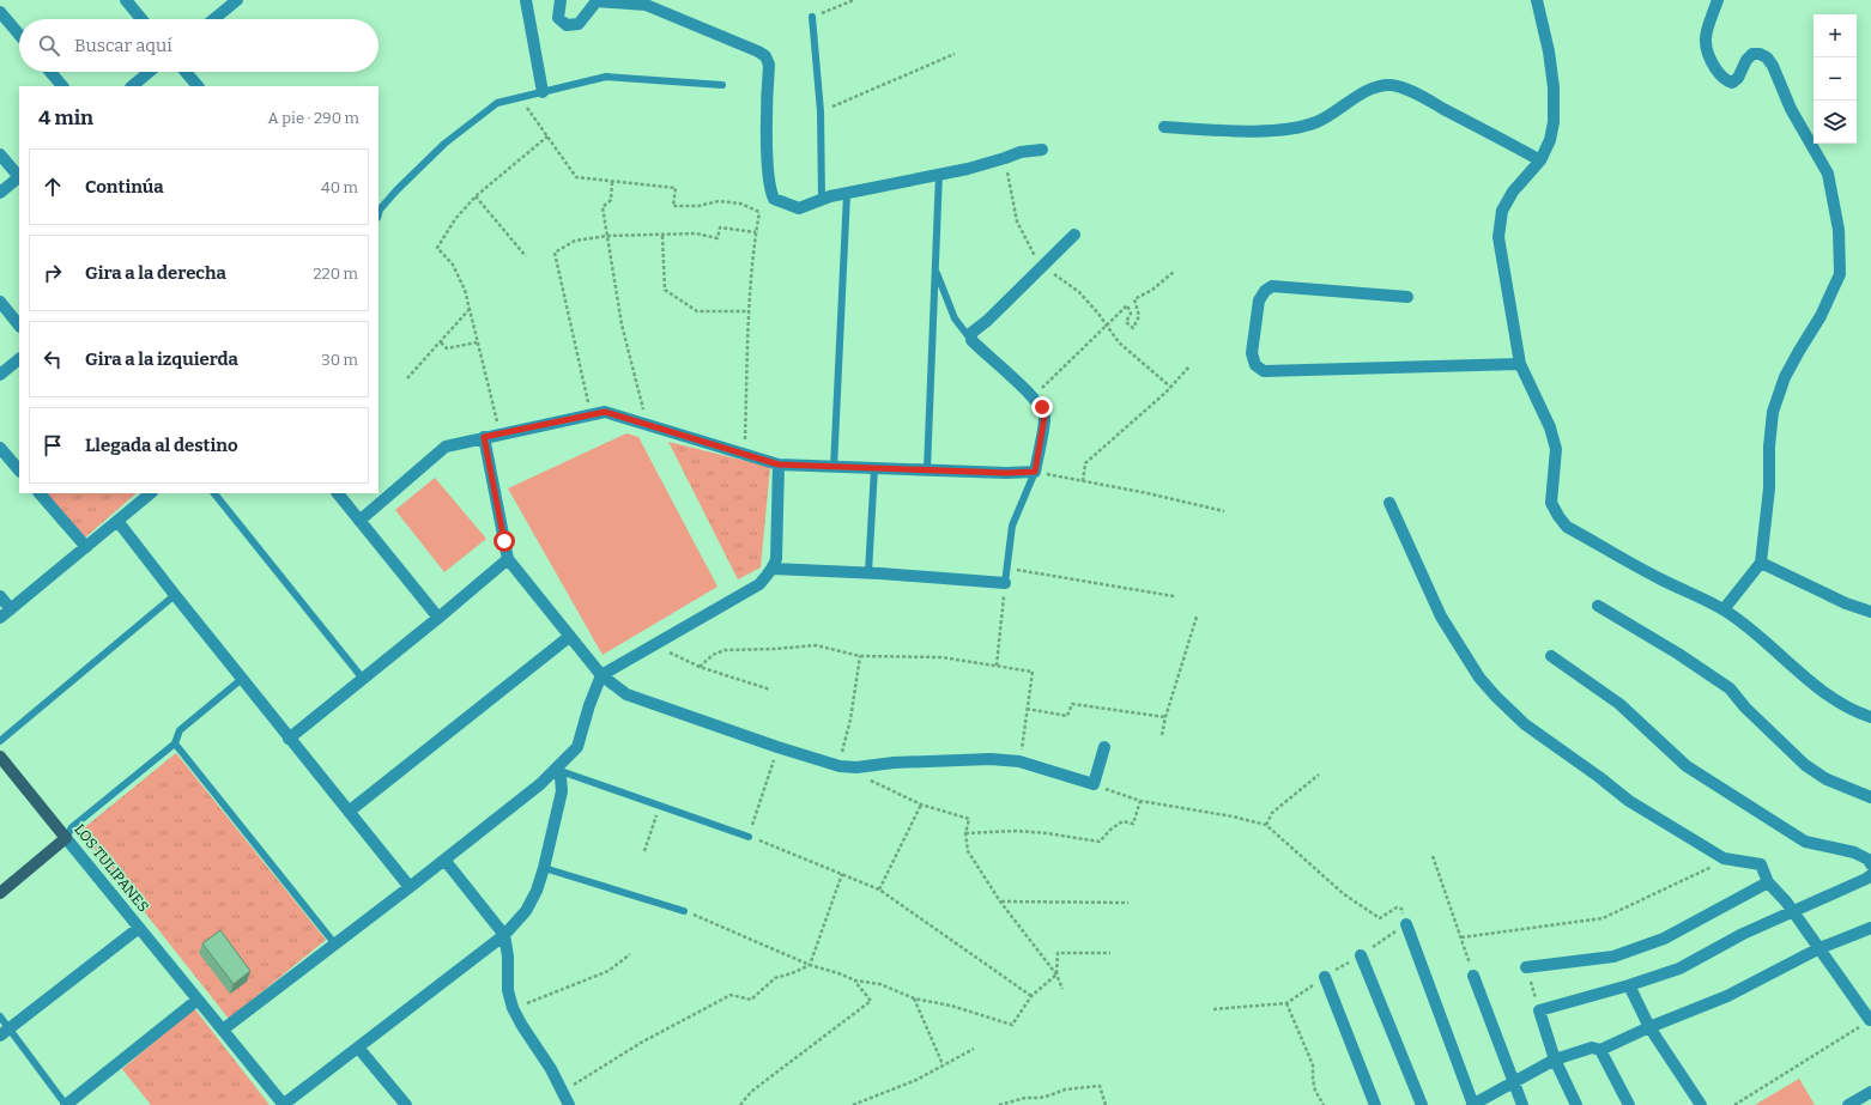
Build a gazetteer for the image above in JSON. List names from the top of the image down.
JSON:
{
  "streets": {
    "street": ["LOS TULIPANES"]
  },
  "page": {
    "map_buttons": ["+", "−"],
    "search": "Buscar aquí",
    "heading": ["4 min", "A pie · 290 m"],
    "list": [
      ["Continúa", "40 m"],
      ["Gira a la derecha", "220 m"],
      ["Gira a la izquierda", "30 m"],
      "Llegada al destino"
    ]
  }
}
